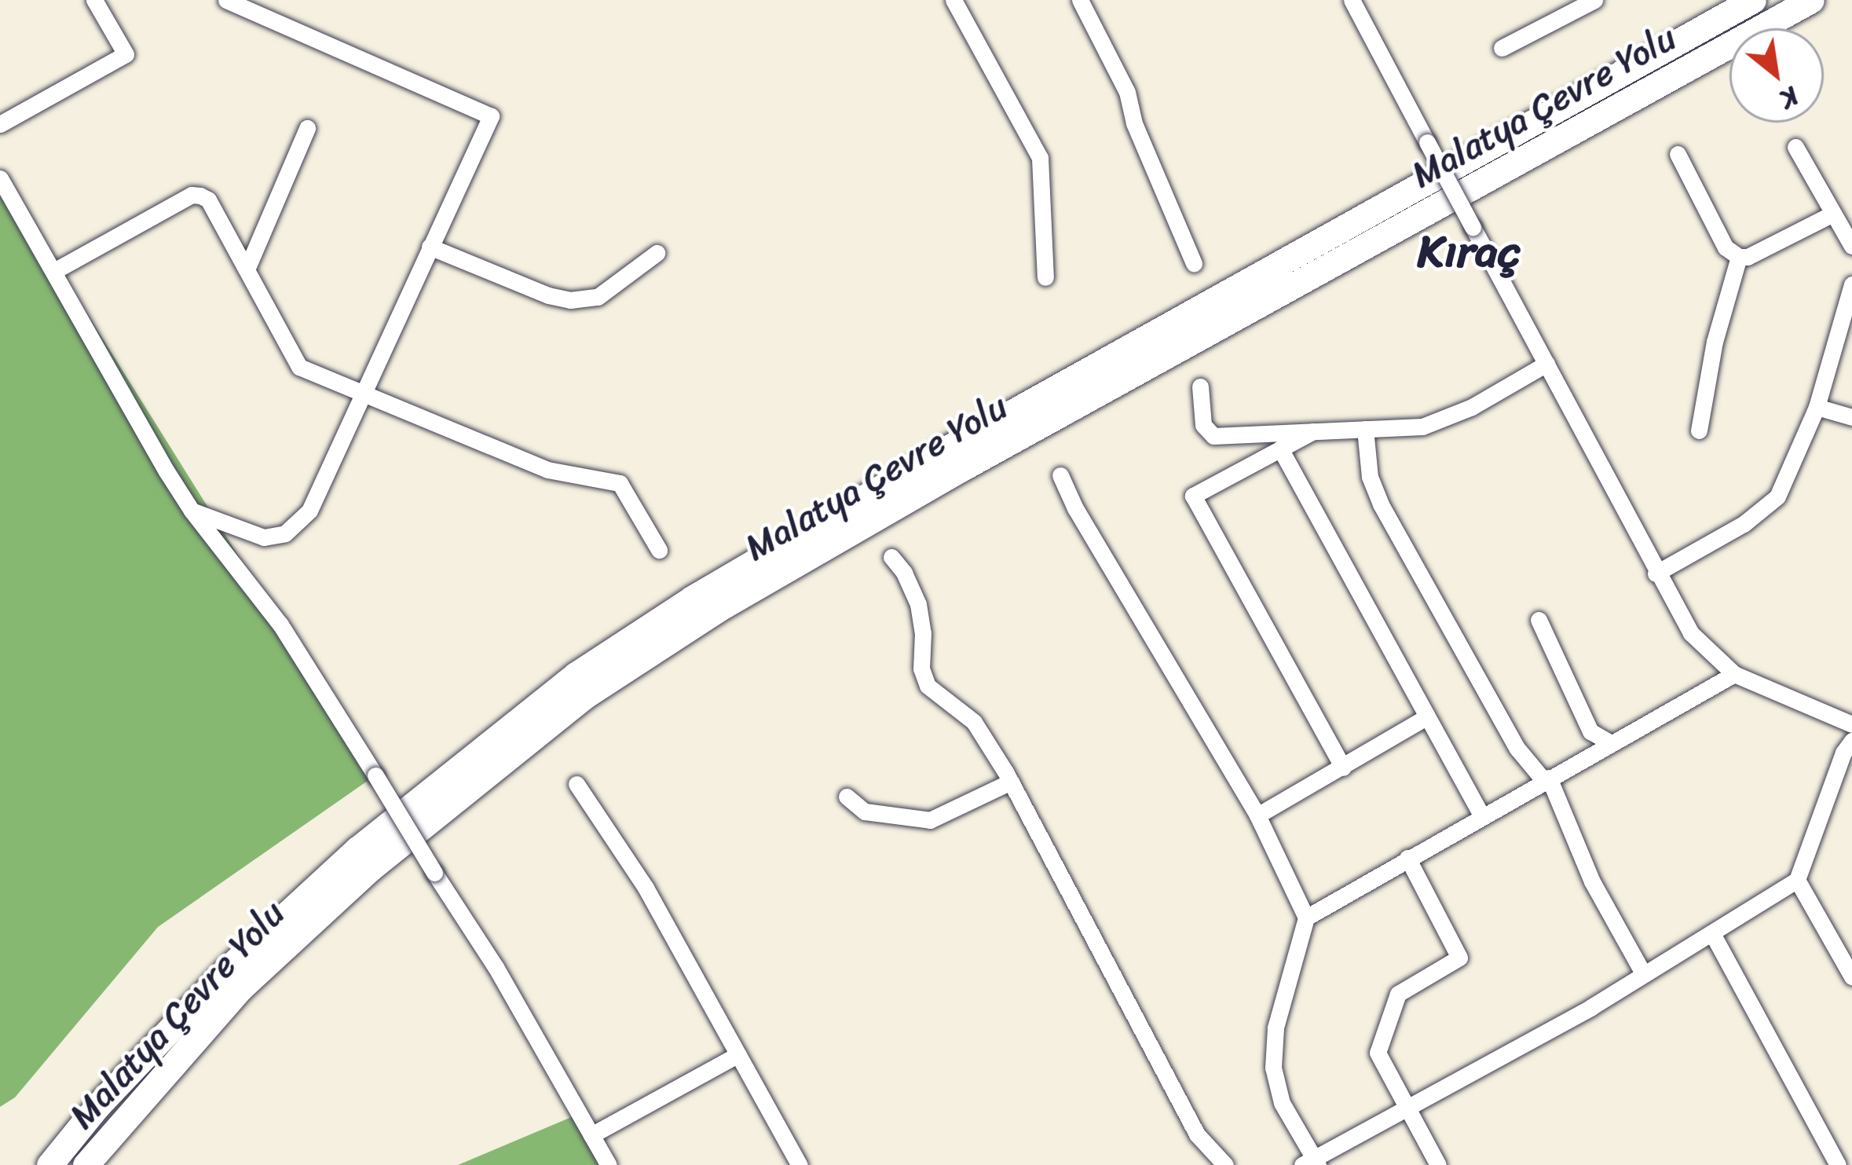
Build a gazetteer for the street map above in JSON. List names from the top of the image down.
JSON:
{
  "streets": {
    "highway": ["Malatya Çevre Yolu"]
  },
  "districts": ["Kıraç"],
  "north": "bottom right"
}
